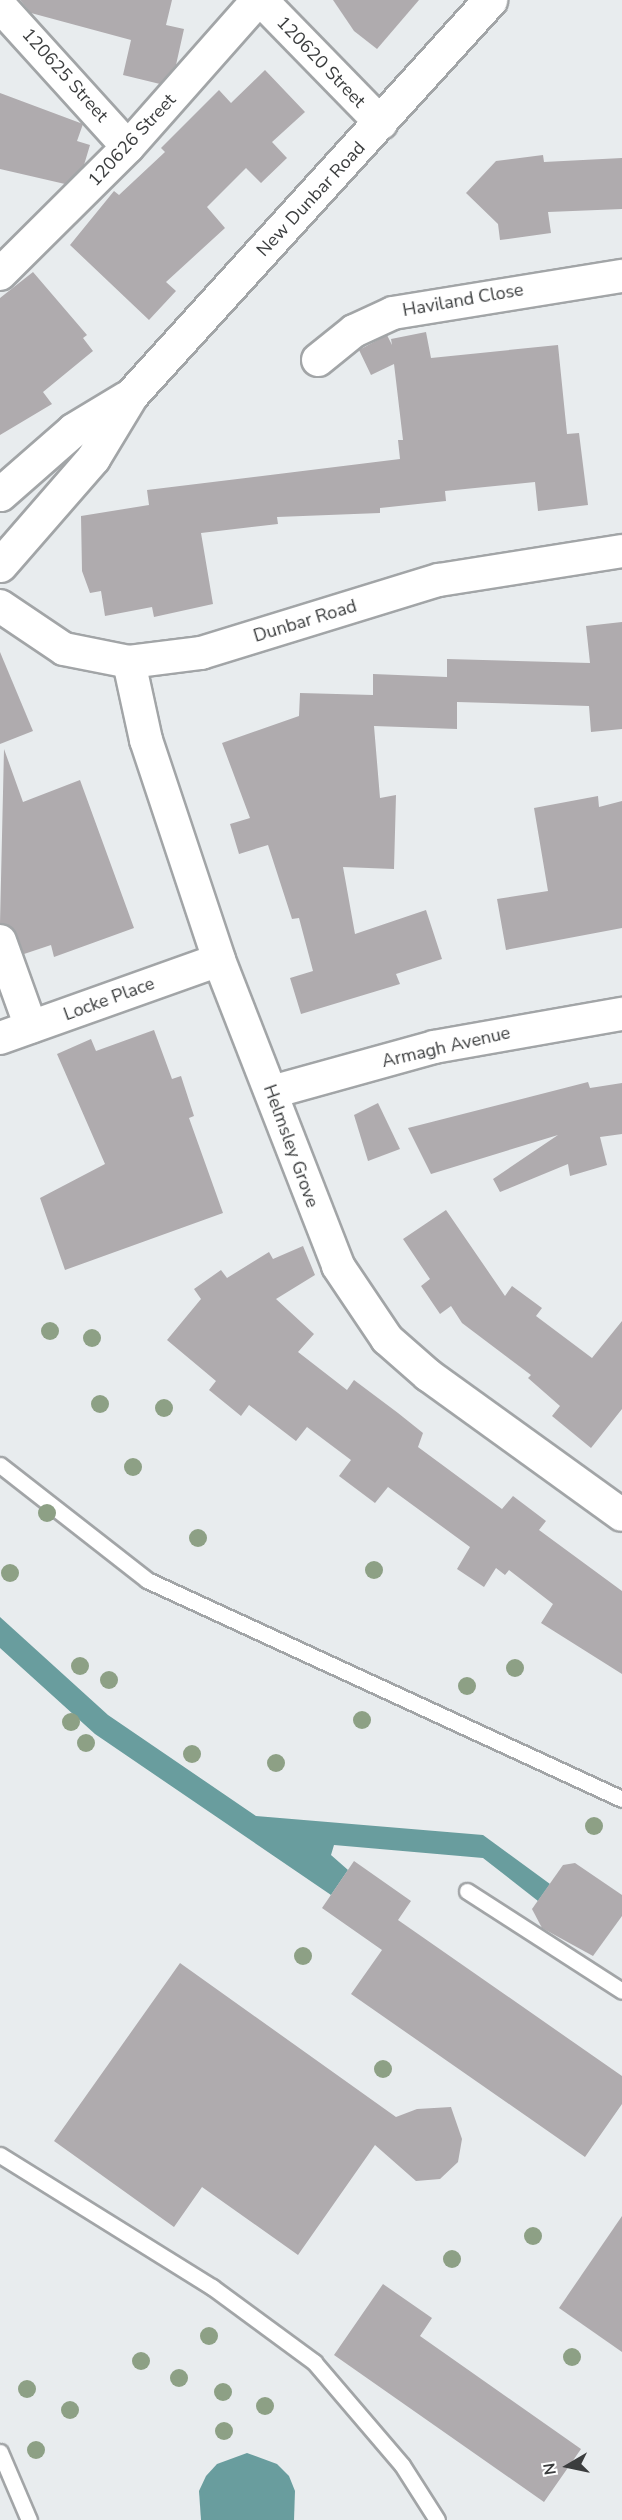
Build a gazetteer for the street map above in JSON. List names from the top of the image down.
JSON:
{
  "streets": {
    "street": [
      "120620 Street",
      "120625 Street",
      "120626 Street",
      "New Dunbar Road",
      "Haviland Close",
      "Dunbar Road",
      "Locke Place",
      "Armagh Avenue",
      "Helmsley Grove"
    ]
  },
  "crossings": [
    ["120620 Street", "120626 Street"],
    ["120620 Street", "New Dunbar Road"],
    ["120625 Street", "120626 Street"],
    ["Dunbar Road", "Helmsley Grove"],
    ["Locke Place", "Helmsley Grove"],
    ["Armagh Avenue", "Helmsley Grove"]
  ],
  "north": "left"
}
